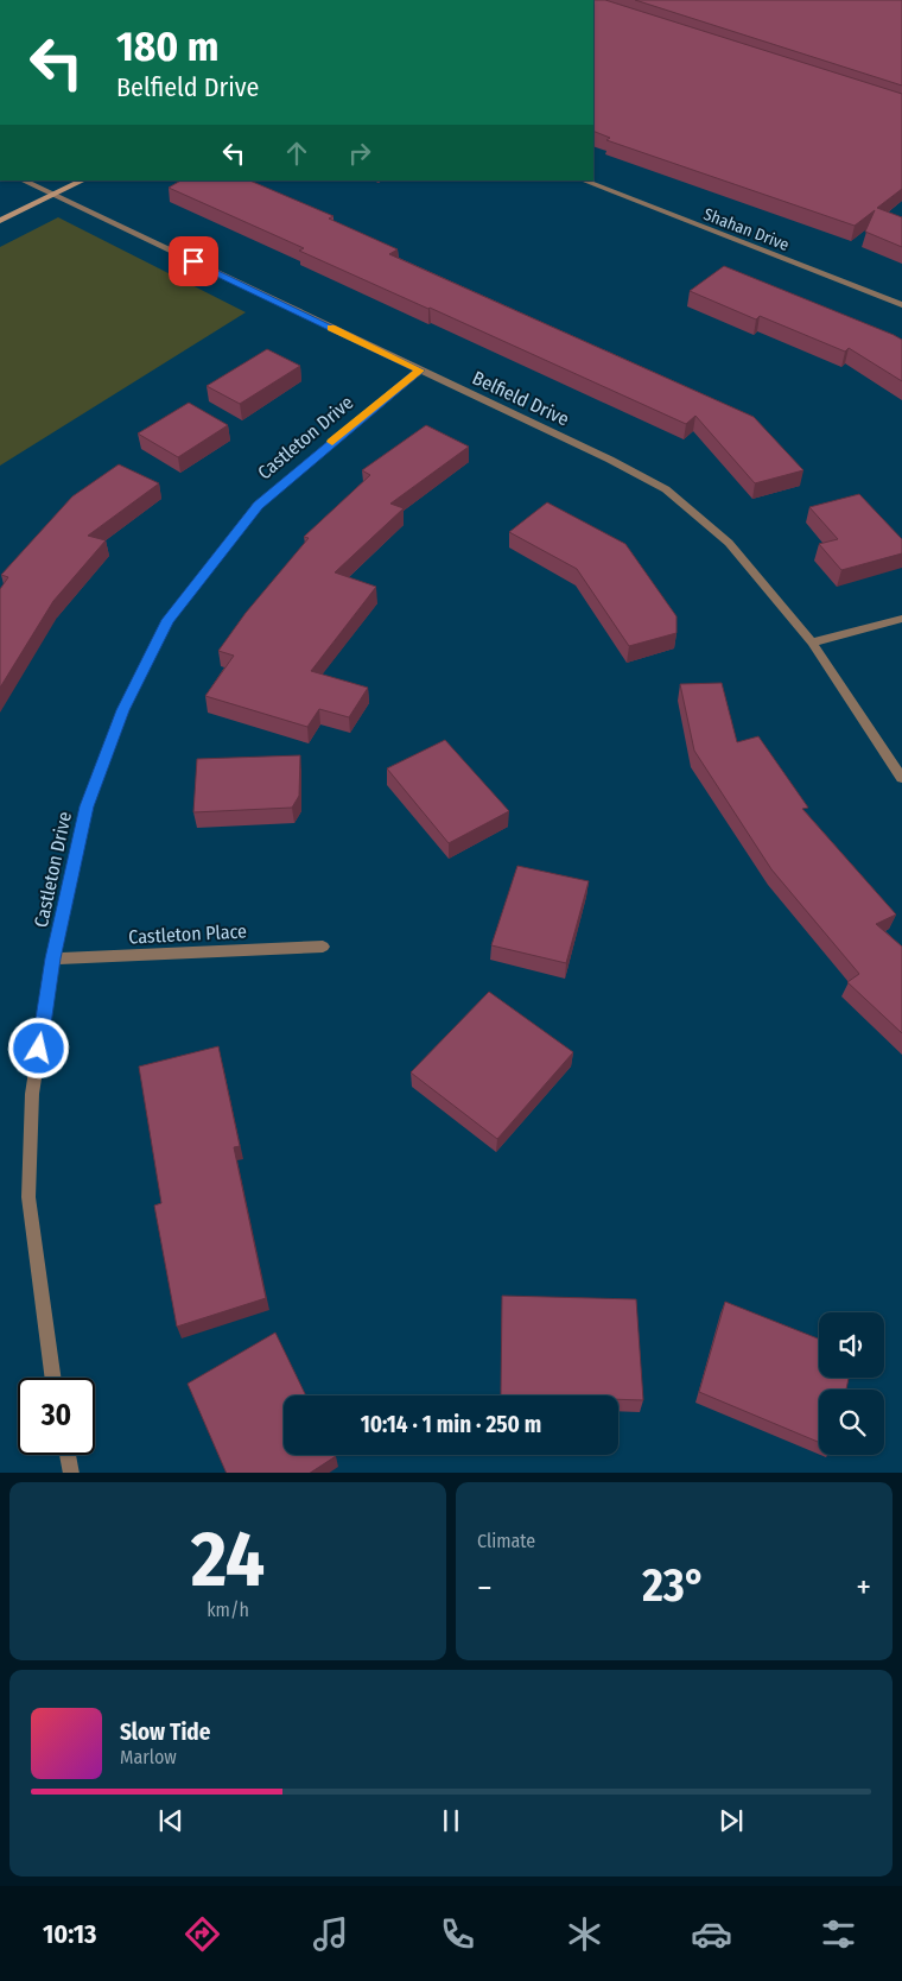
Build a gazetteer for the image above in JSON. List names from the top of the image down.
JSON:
{
  "streets": {
    "street": [
      "Shahan Drive",
      "Belfield Drive",
      "Castleton Drive",
      "Castleton Place"
    ]
  },
  "crossings": [
    ["Belfield Drive", "Castleton Drive"],
    ["Castleton Drive", "Castleton Place"]
  ],
  "page": {
    "turn": ["180 m", "Belfield Drive"],
    "limit": "30",
    "trip": "10:14 · 1 min · 250 m",
    "tile": [
      ["24", "km/h"],
      "Climate"
    ],
    "heat": ["−", "23°", "+"],
    "song": ["Slow Tide", "Marlow"],
    "tabs": "10:13"
  }
}
